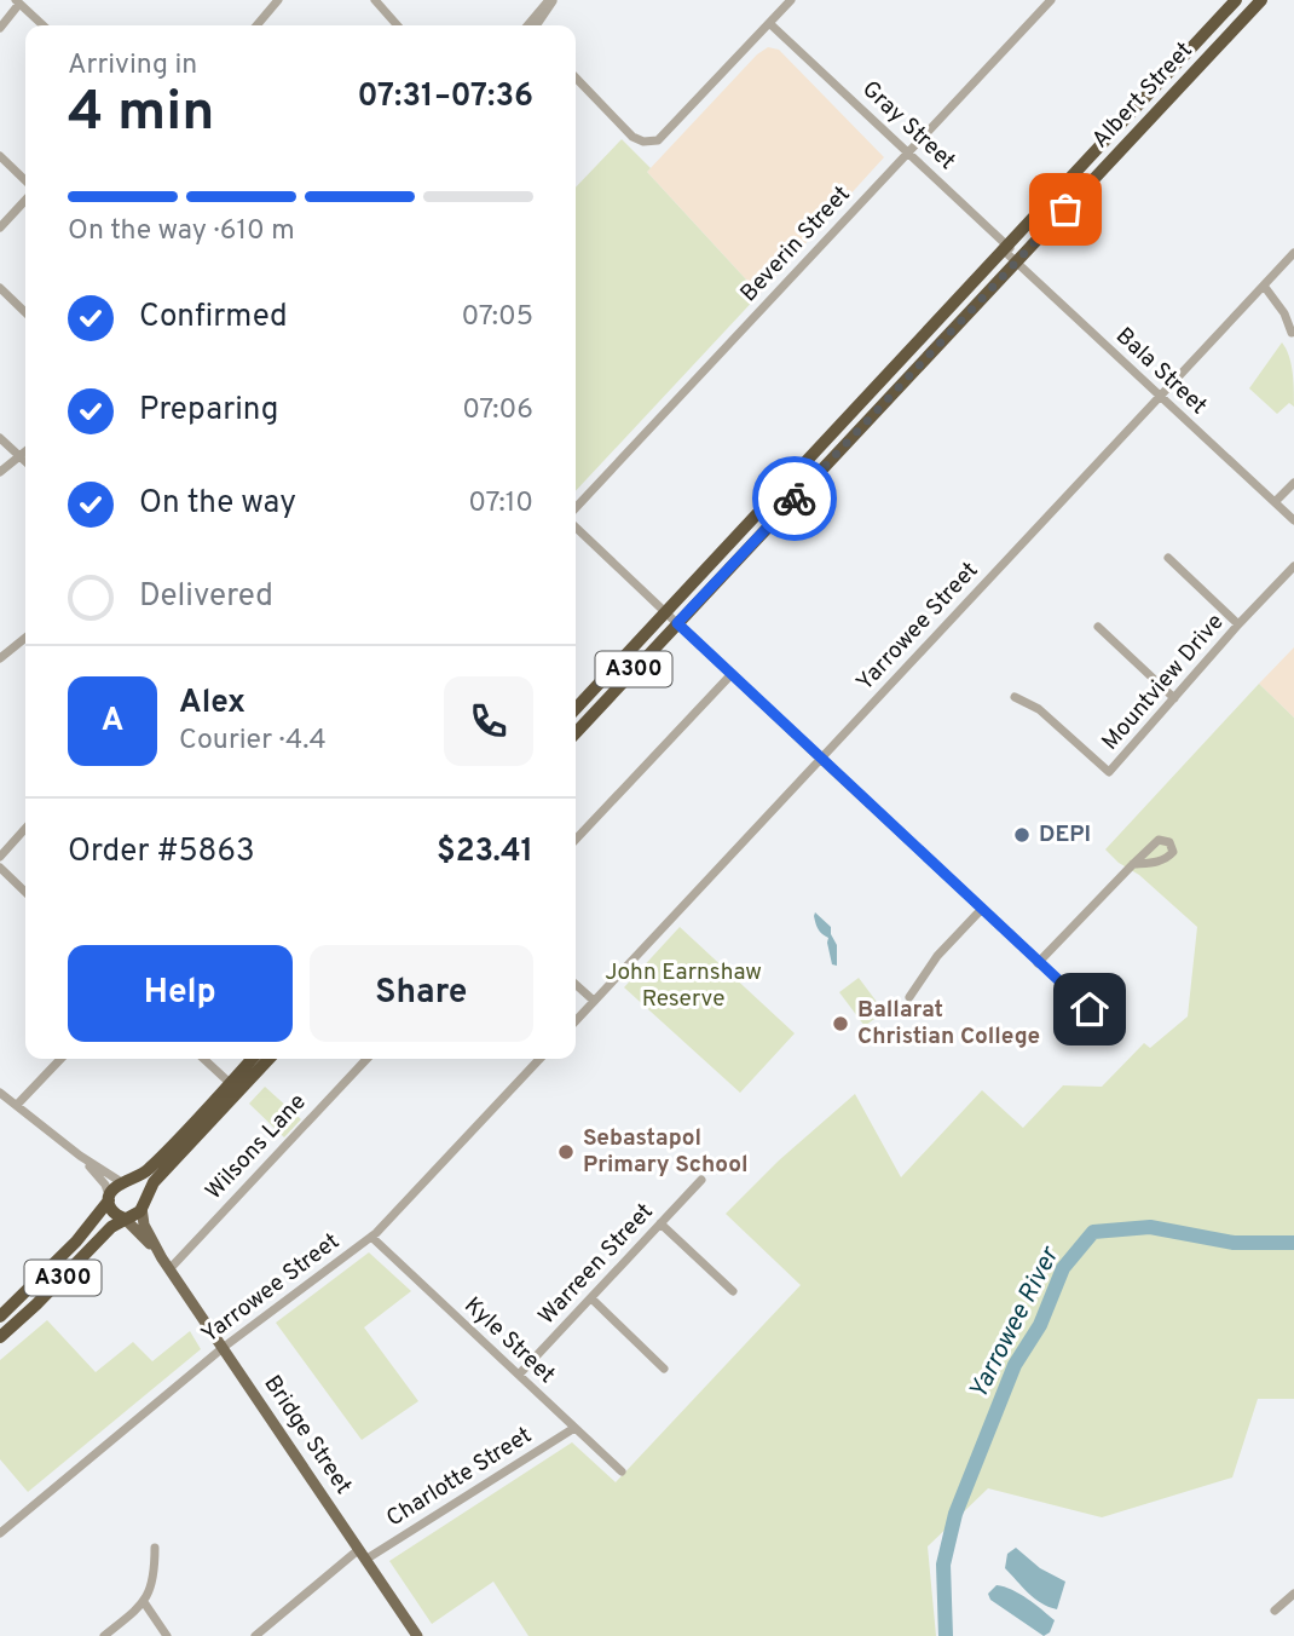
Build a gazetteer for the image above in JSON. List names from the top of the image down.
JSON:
{
  "streets": {
    "highway": ["Albert Street", "A300"],
    "main road": ["Bridge Street"],
    "street": [
      "Gray Street",
      "Beverin Street",
      "Bala Street",
      "Yarrowee Street",
      "Mountview Drive",
      "Wilsons Lane",
      "Warreen Street",
      "Kyle Street",
      "Charlotte Street"
    ]
  },
  "crossings": [
    ["Albert Street", "Gray Street"],
    ["Albert Street", "Bala Street"],
    ["Gray Street", "Beverin Street"],
    ["Gray Street", "Bala Street"],
    ["Bala Street", "Yarrowee Street"],
    ["Yarrowee Street", "Kyle Street"],
    ["Yarrowee Street", "Bridge Street"],
    ["Wilsons Lane", "Bridge Street"],
    ["Warreen Street", "Kyle Street"],
    ["Kyle Street", "Charlotte Street"],
    ["Bridge Street", "Charlotte Street"]
  ],
  "water": ["Yarrowee River"],
  "parks": ["John Earnshaw Reserve"],
  "places": ["DEPI", "Ballarat Christian College", "Sebastapol Primary School"],
  "page": {
    "heading": ["4 min", "Arriving in", "07:31–07:36"],
    "panel": [
      "Alex",
      "Courier · 4.4",
      "Order #5863",
      "$23.41"
    ],
    "bar": "On the way · 610 m",
    "list": [
      ["Confirmed", "07:05"],
      ["Preparing", "07:06"],
      ["On the way", "07:10"],
      "Delivered"
    ],
    "round": "A",
    "buttons": ["Help", "Share"]
  }
}
